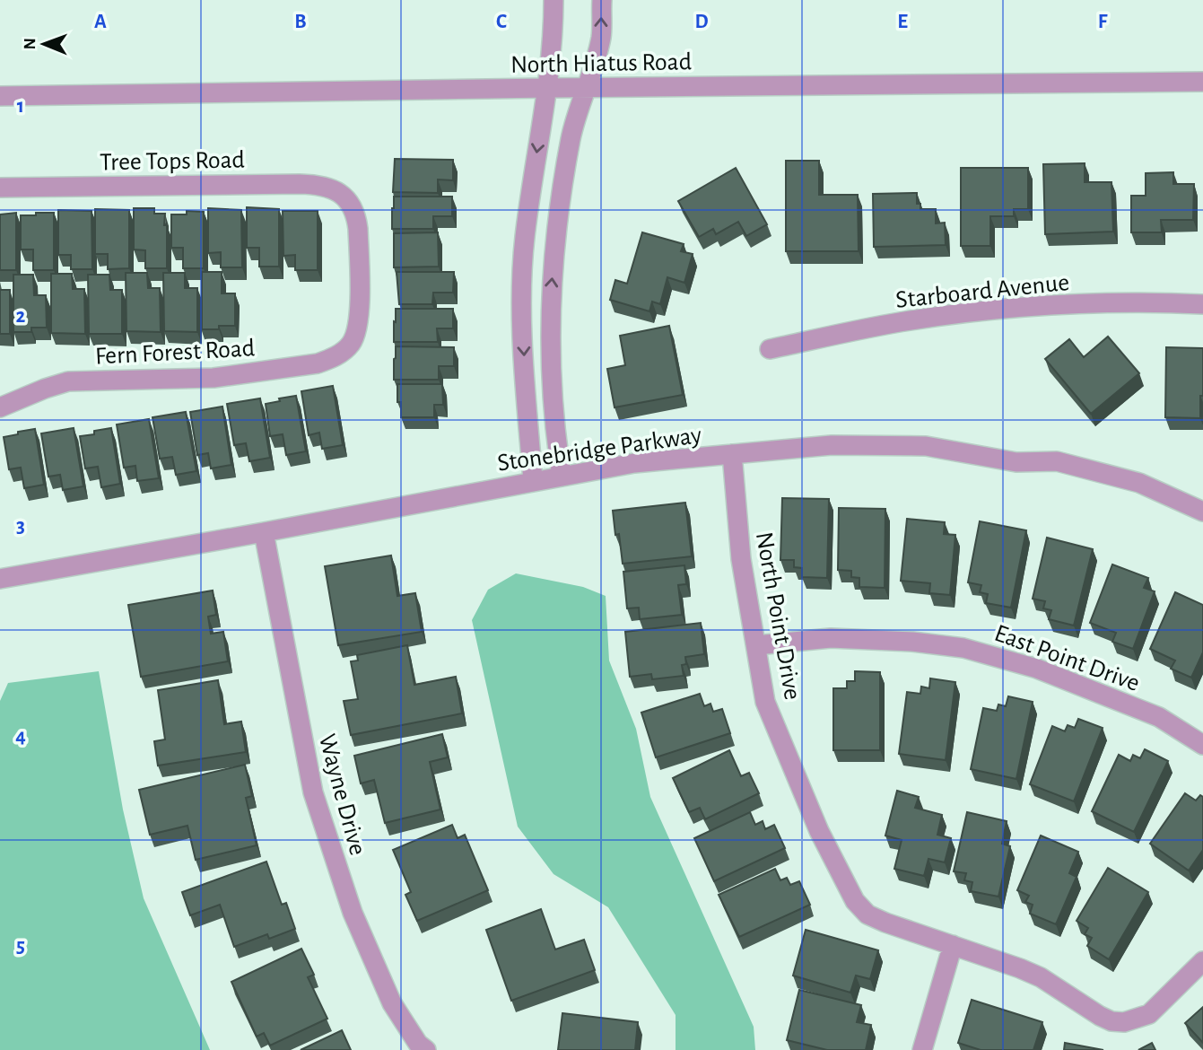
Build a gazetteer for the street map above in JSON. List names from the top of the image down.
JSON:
{
  "streets": {
    "street": [
      "North Hiatus Road",
      "Tree Tops Road",
      "Starboard Avenue",
      "Fern Forest Road",
      "Stonebridge Parkway",
      "North Point Drive",
      "East Point Drive",
      "Wayne Drive"
    ]
  },
  "crossings": [
    ["Tree Tops Road", "Fern Forest Road"],
    ["Stonebridge Parkway", "North Point Drive"],
    ["Stonebridge Parkway", "Wayne Drive"],
    ["North Point Drive", "East Point Drive"]
  ],
  "north": "left",
  "grid": {
    "columns": [
      "A",
      "B",
      "C",
      "D",
      "E",
      "F"
    ],
    "rows": [
      "1",
      "2",
      "3",
      "4",
      "5"
    ]
  }
}
